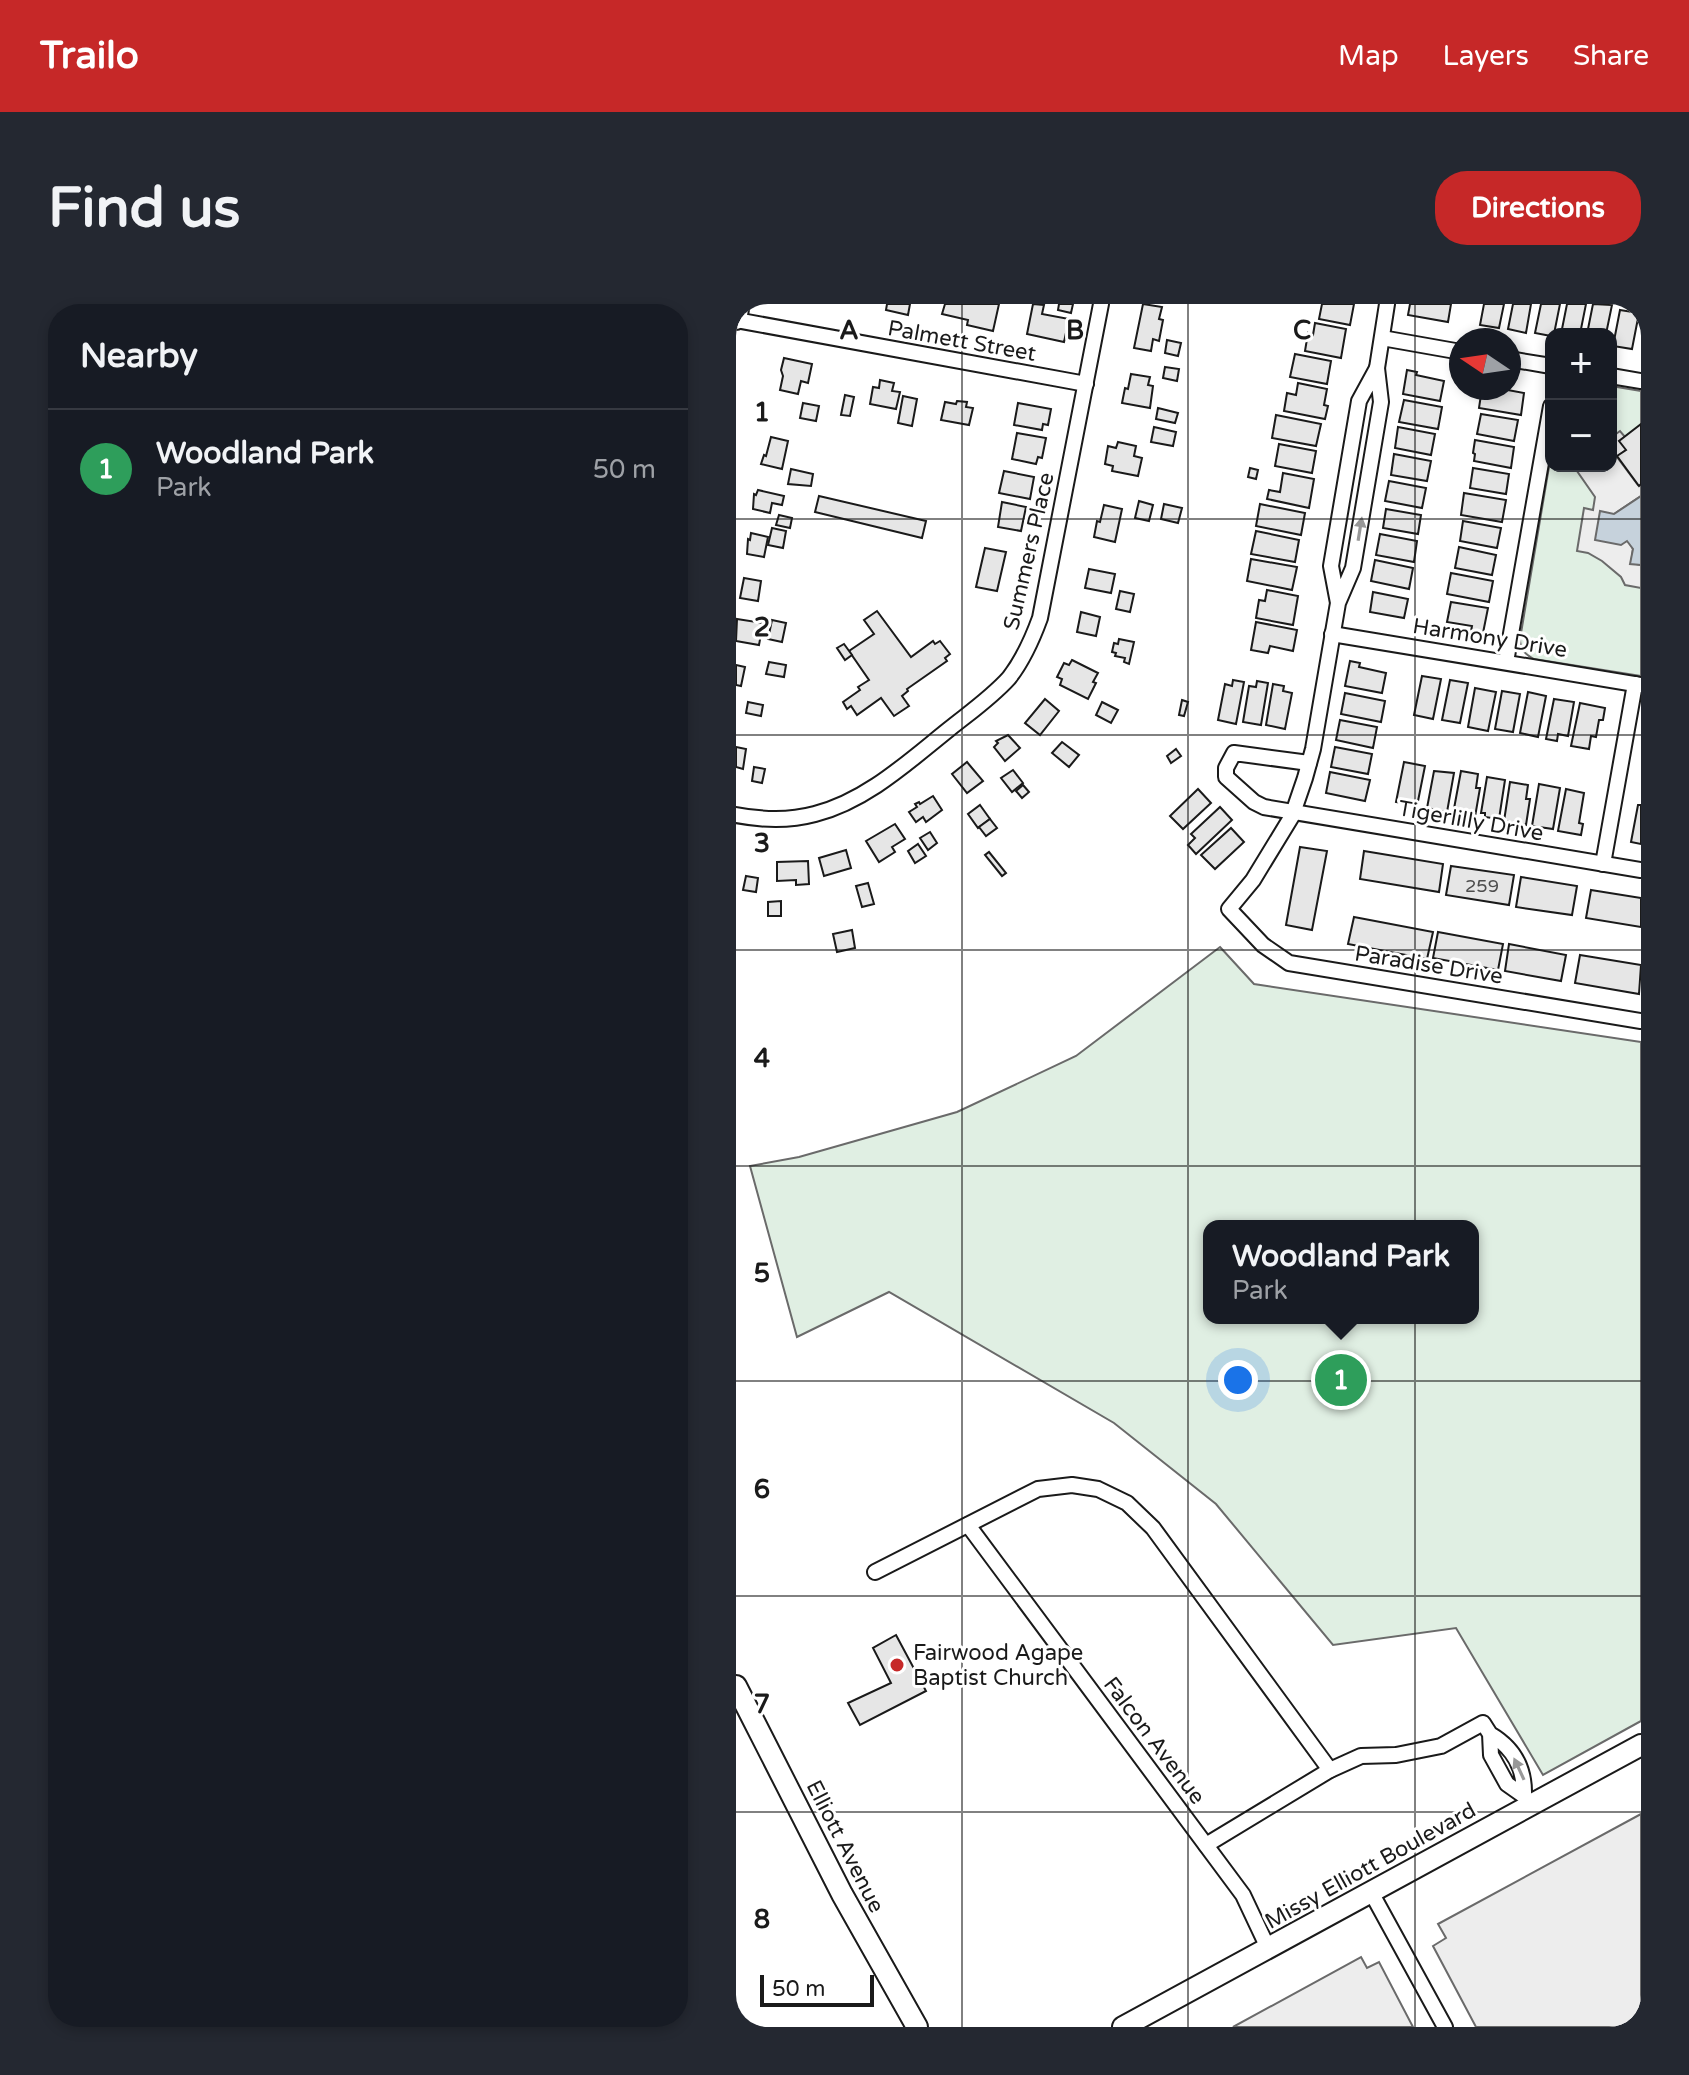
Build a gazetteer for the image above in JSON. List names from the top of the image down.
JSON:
{
  "streets": {
    "street": [
      "Palmett Street",
      "Summers Place",
      "Harmony Drive",
      "Tigerlilly Drive",
      "Paradise Drive",
      "Falcon Avenue",
      "Elliott Avenue",
      "Missy Elliott Boulevard"
    ]
  },
  "crossings": [
    ["Palmett Street", "Summers Place"],
    ["Tigerlilly Drive", "Paradise Drive"],
    ["Falcon Avenue", "Missy Elliott Boulevard"]
  ],
  "places": ["Fairwood Agape Baptist Church"],
  "house_numbers": ["259"],
  "scale_bar": "50 m",
  "north": "left",
  "page": {
    "header": "Trailo",
    "nav": ["Map", "Layers", "Share"],
    "buttons": "Directions",
    "title": "Find us",
    "heading": "Nearby",
    "map_buttons": ["+", "−"],
    "list": [
      {
        "mark": "1",
        "name": "Woodland Park",
        "note": "Park",
        "value": "50 m"
      }
    ],
    "popup": ["Woodland Park", "Park"],
    "pins": "1",
    "scale": "50 m"
  },
  "grid": {
    "columns": ["A", "B", "C"],
    "rows": [
      "1",
      "2",
      "3",
      "4",
      "5",
      "6",
      "7",
      "8"
    ]
  }
}
